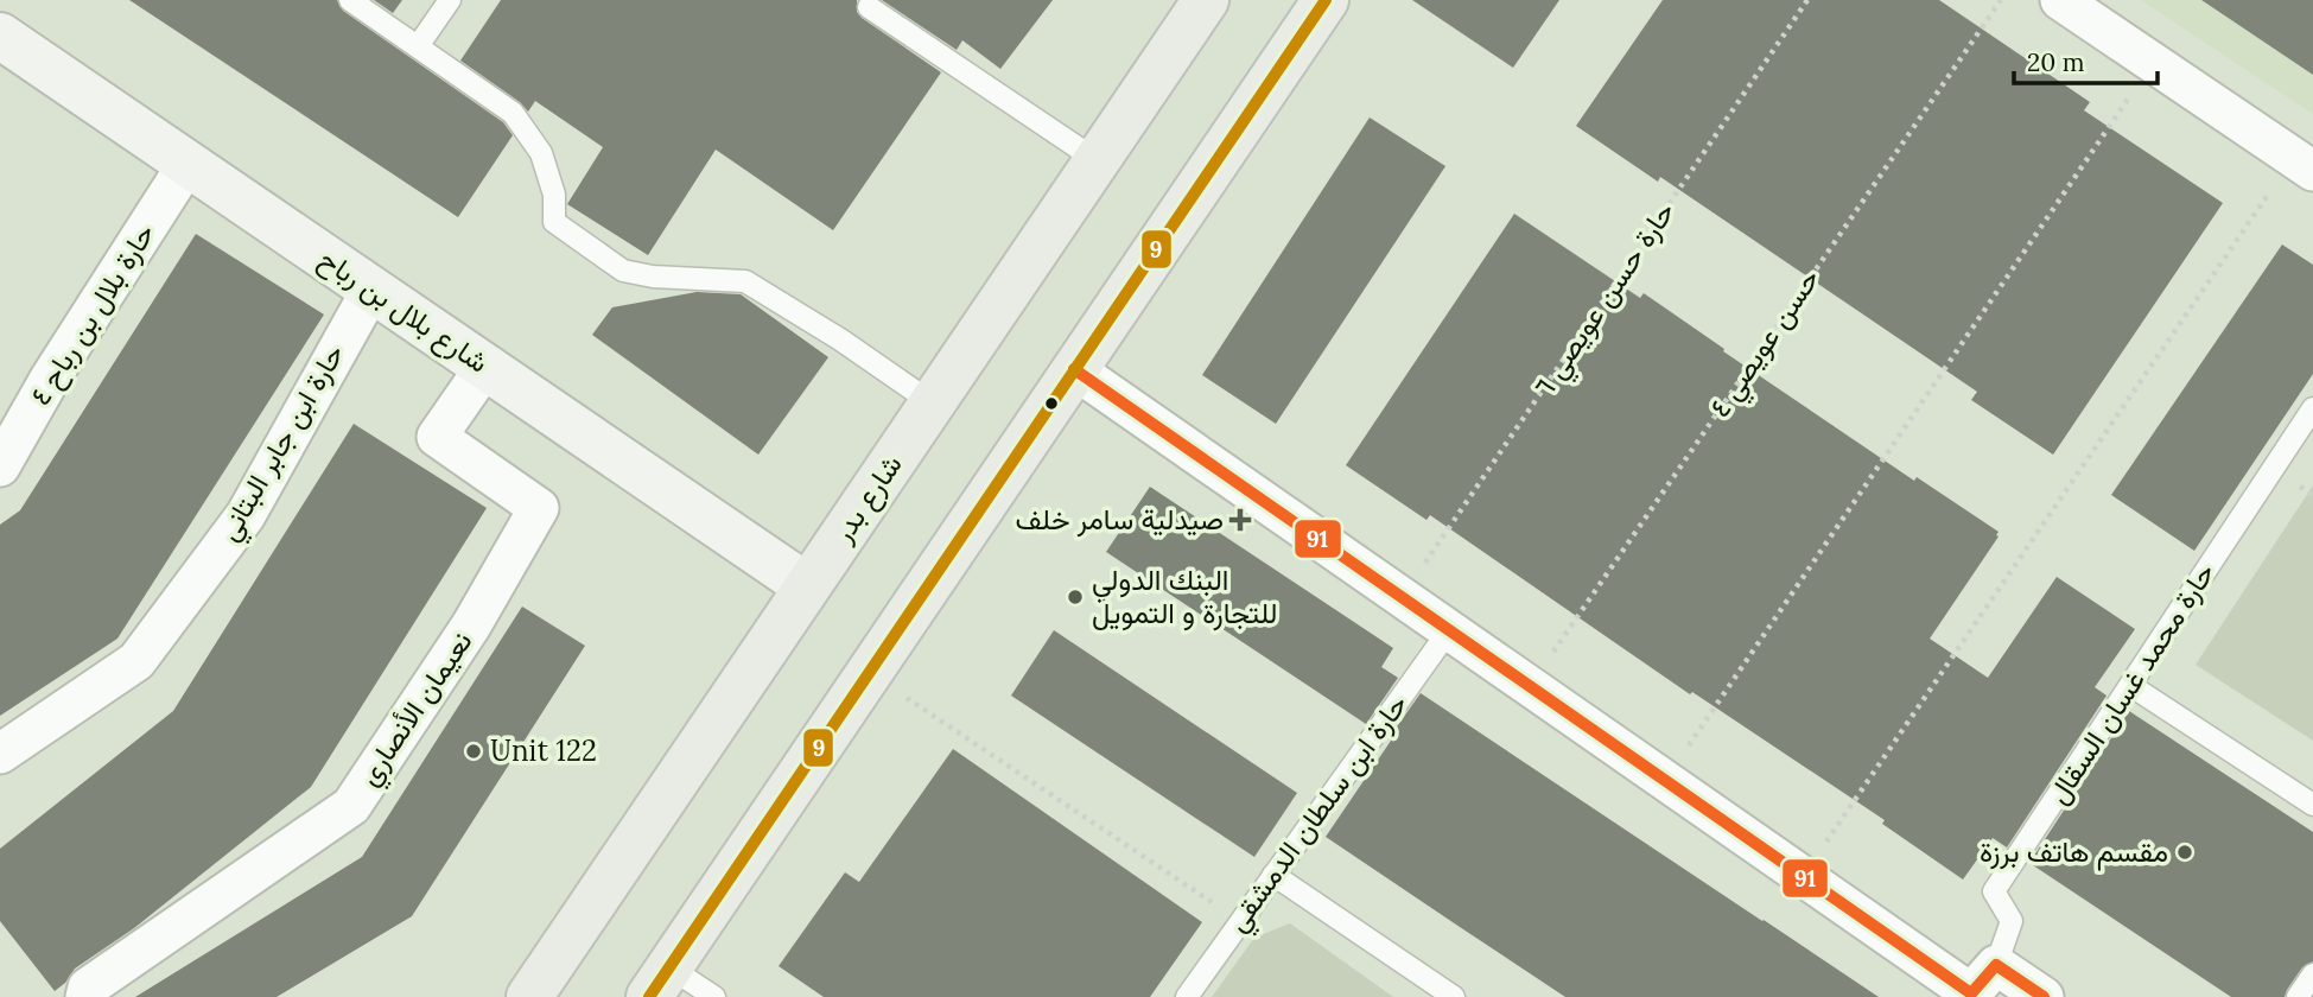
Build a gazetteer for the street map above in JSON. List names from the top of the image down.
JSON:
{
  "streets": {
    "main road": ["شارع بلال بن رباح", "شارع بدر"],
    "street": ["حارة بلال بن رباح ٤", "حارة ابن جابر البتاني", "نعيمان الأنصاري"],
    "lane": ["حارة محمد غسان السقال", "حارة ابن سلطان الدمشقي"],
    "path": ["حارة حسن عويصي ٦", "حسن عويصي ٤"]
  },
  "crossings": [
    ["شارع بلال بن رباح", "حارة بلال بن رباح ٤"],
    ["شارع بلال بن رباح", "حارة ابن جابر البتاني"],
    ["شارع بلال بن رباح", "شارع بدر"],
    ["شارع بلال بن رباح", "نعيمان الأنصاري"]
  ],
  "places": {
    "health": ["صيدلية سامر خلف"],
    "other": ["البنك الدولي للتجارة و التمويل", "Unit 122", "مقسم هاتف برزة"]
  },
  "lines": ["transit line 9", "transit line 91"],
  "scale_bar": "20 m"
}
